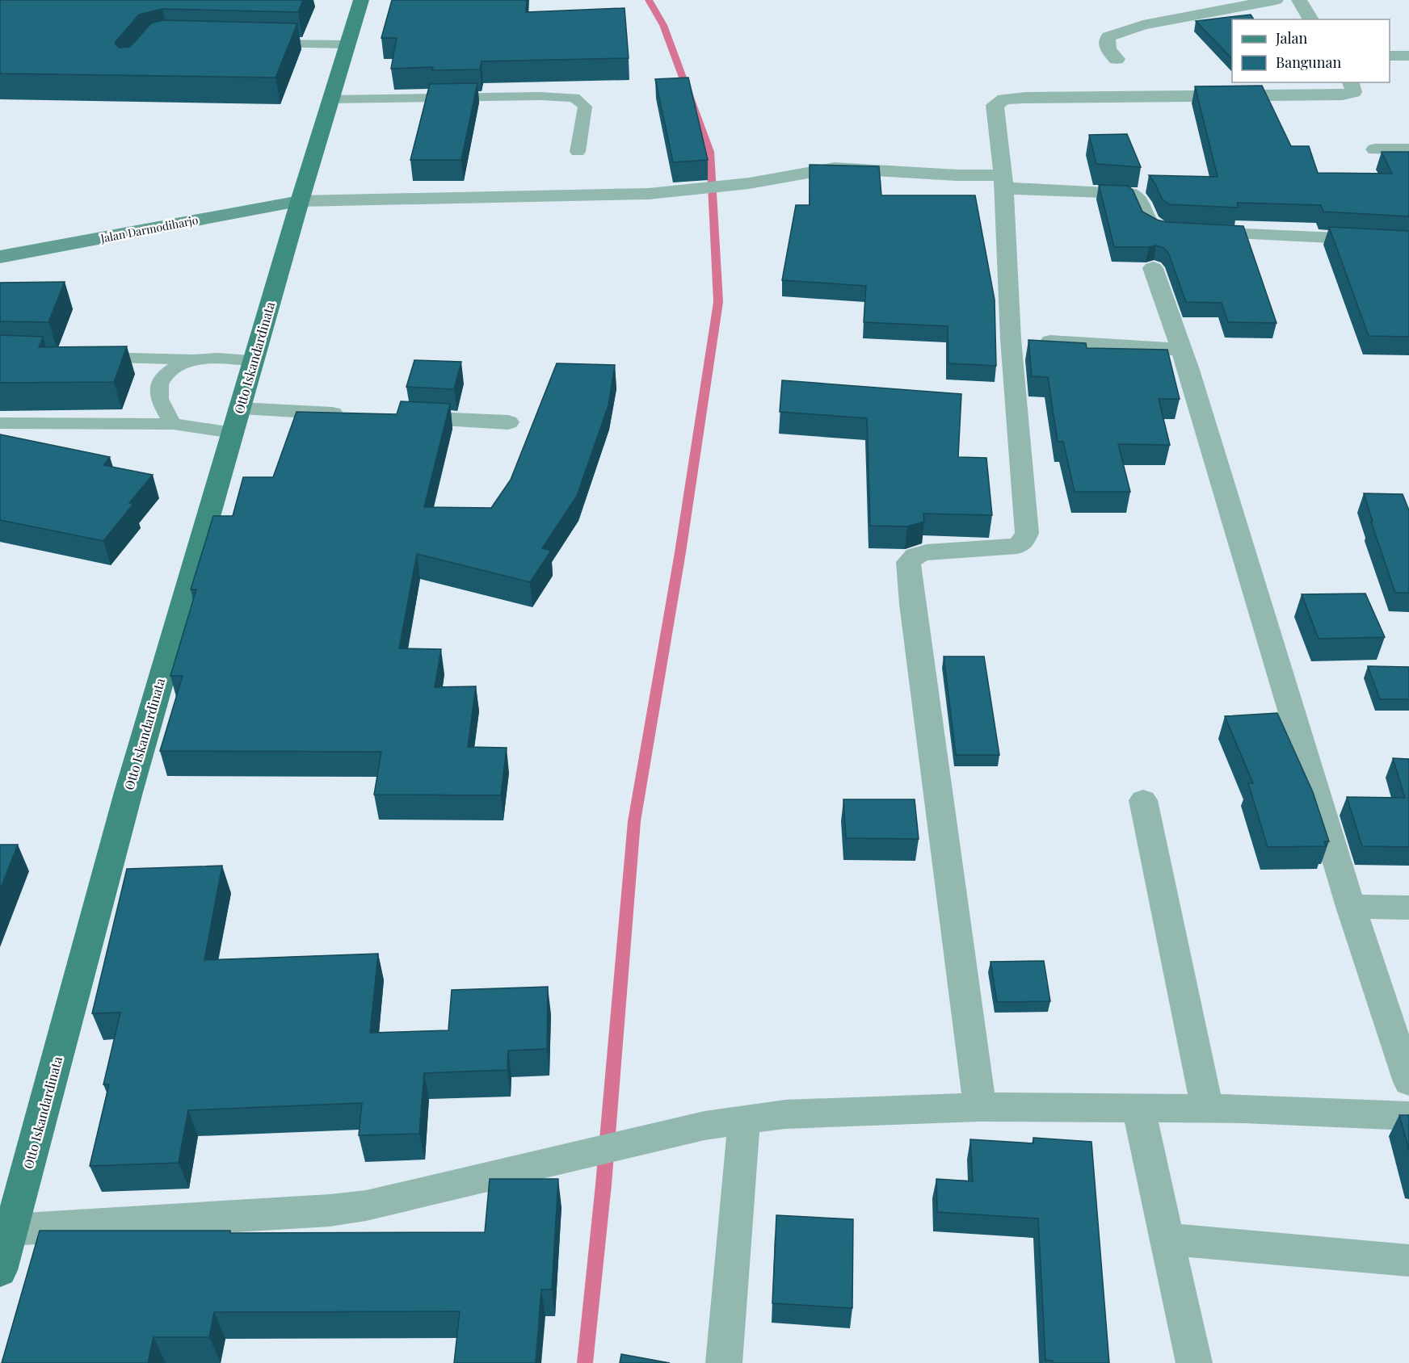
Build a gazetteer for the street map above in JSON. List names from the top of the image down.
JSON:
{
  "streets": {
    "main road": ["Otto Iskandardinata"],
    "street": ["Jalan Darmodiharjo"]
  },
  "crossings": [
    ["Jalan Darmodiharjo", "Otto Iskandardinata"]
  ],
  "legend": ["Jalan", "Bangunan"]
}
